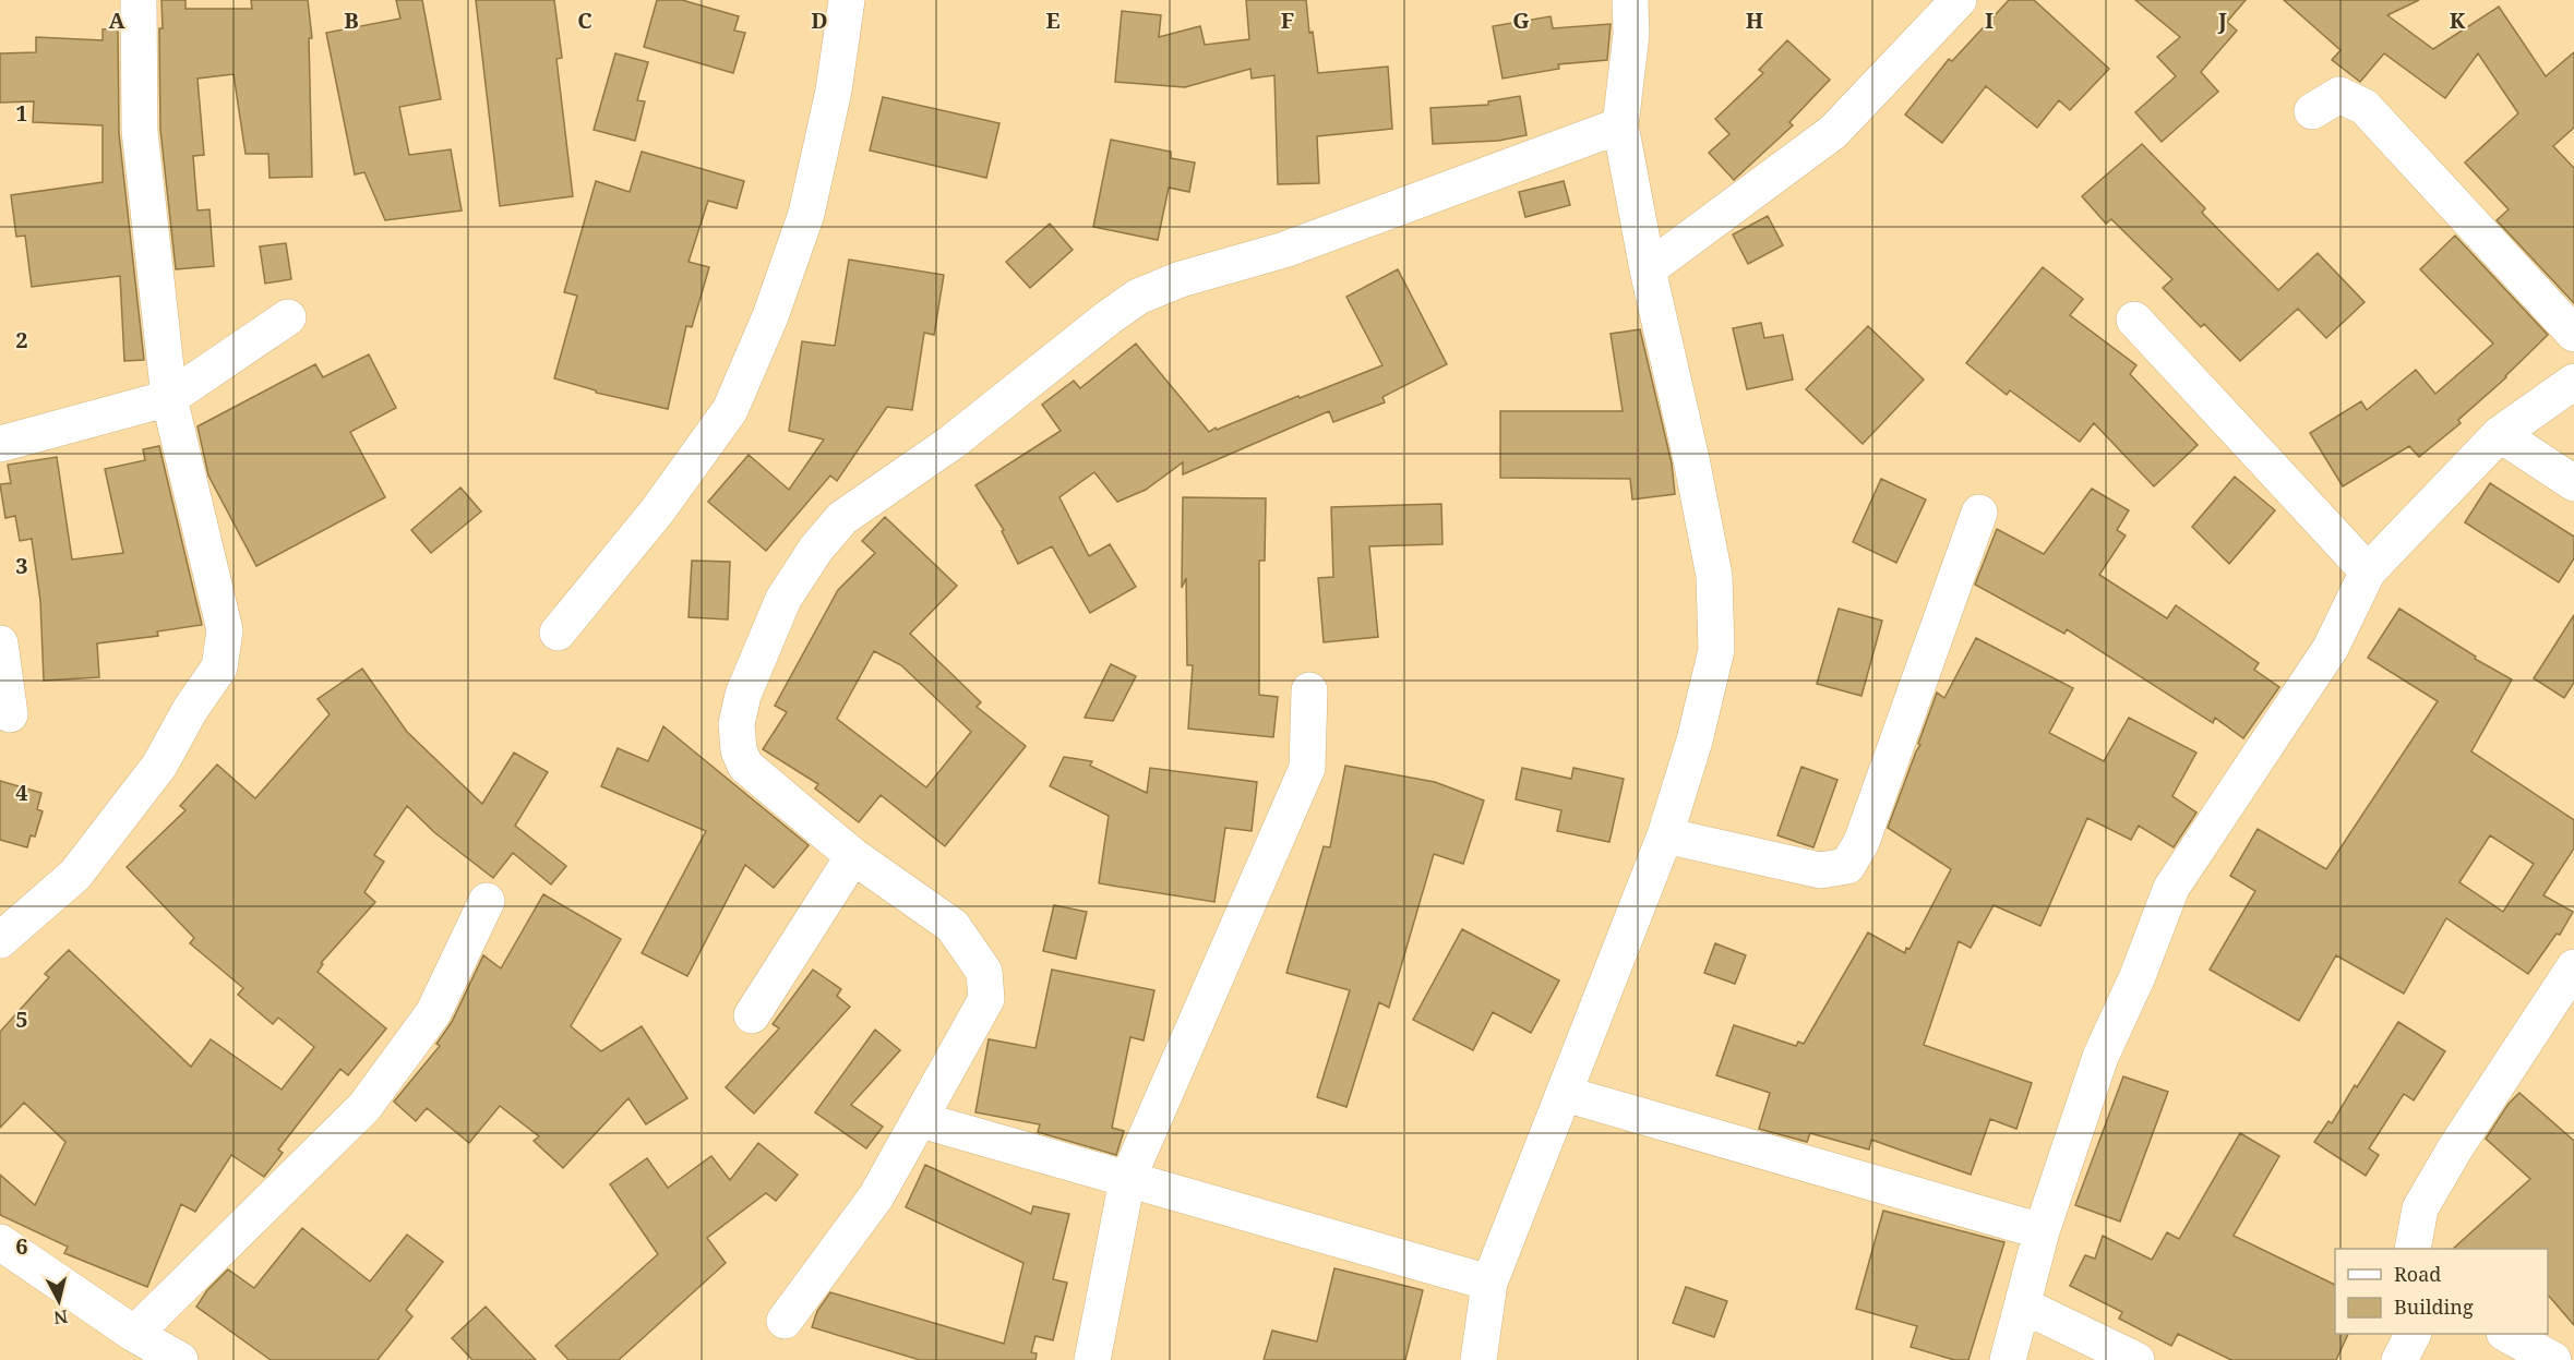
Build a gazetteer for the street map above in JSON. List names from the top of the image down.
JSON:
{
  "legend": ["Road", "Building"],
  "north": "bottom",
  "grid": {
    "columns": [
      "A",
      "B",
      "C",
      "D",
      "E",
      "F",
      "G",
      "H",
      "I",
      "J",
      "K"
    ],
    "rows": [
      "1",
      "2",
      "3",
      "4",
      "5",
      "6"
    ]
  }
}
